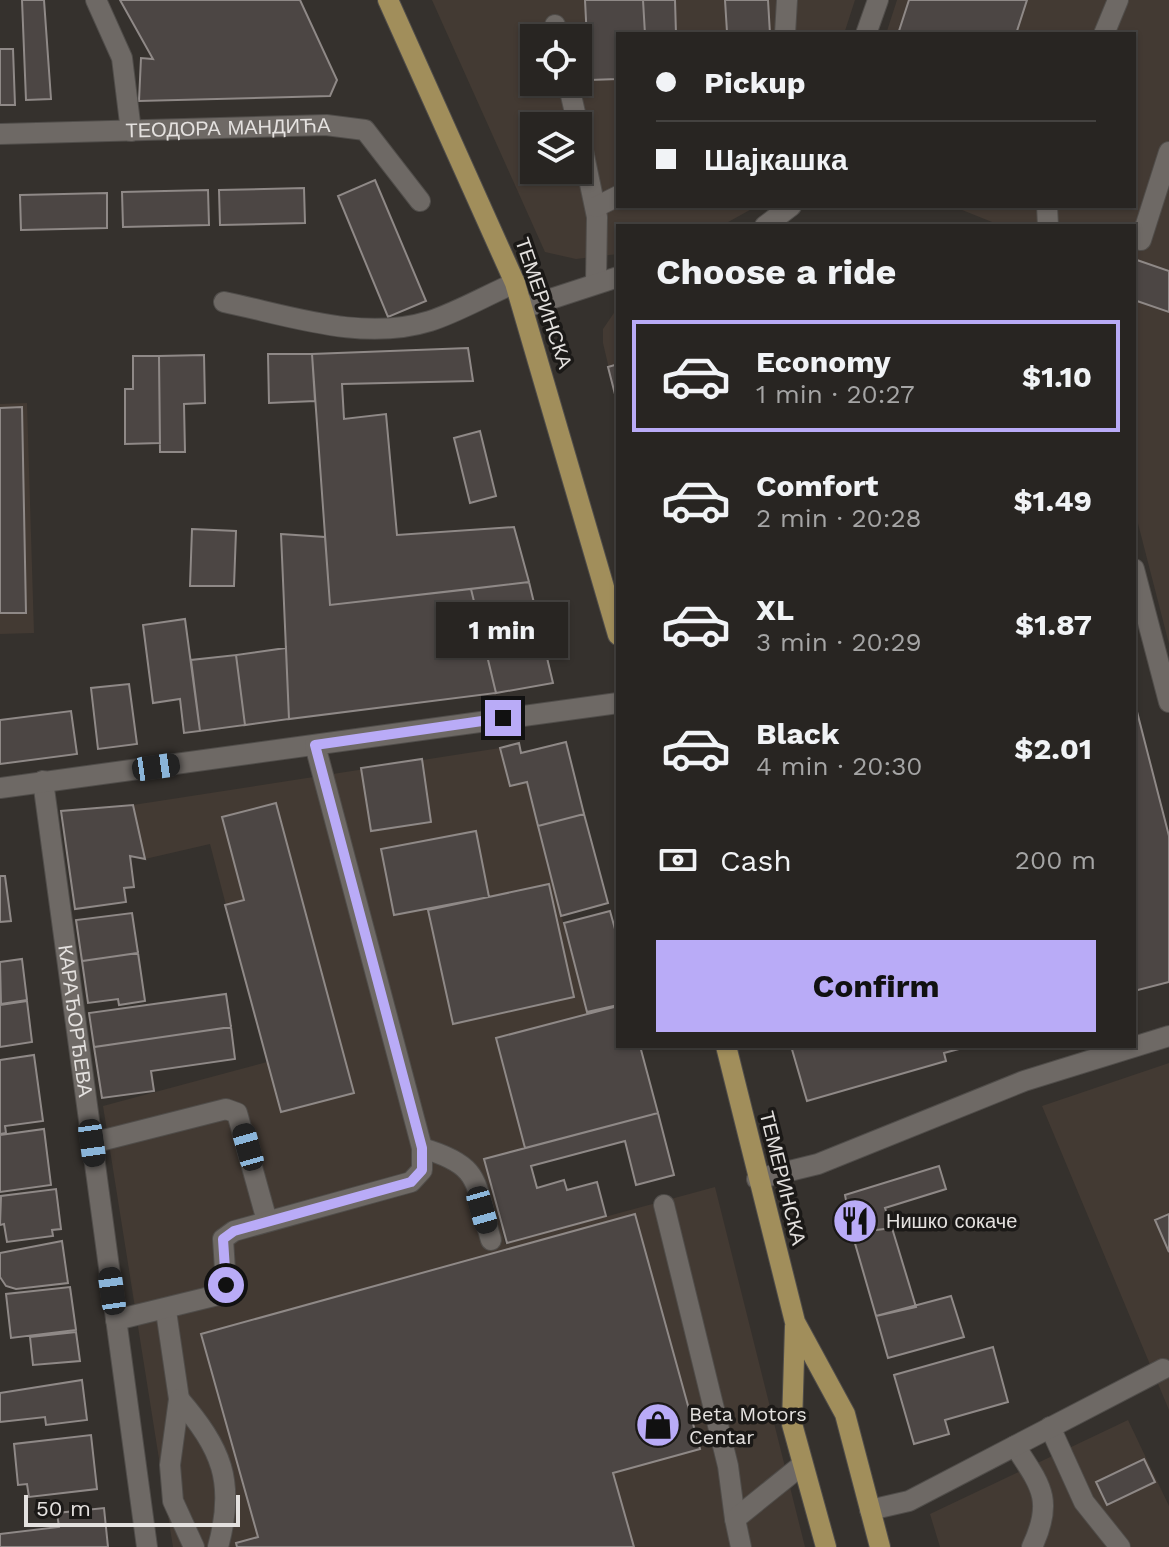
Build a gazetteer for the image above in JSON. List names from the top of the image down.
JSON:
{
  "streets": {
    "main road": ["ТЕМЕРИНСКА"],
    "street": ["ТЕОДОРА МАНДИЋА", "КАРАЂОРЂЕВА"]
  },
  "places": {
    "restaurant": ["Нишко сокаче"],
    "shop": ["Beta Motors Centar"]
  },
  "scale_bar": "50 m",
  "page": {
    "banner": ["Pickup", "Шајкашка"],
    "heading": "Choose a ride",
    "list": [
      {
        "name": "Economy",
        "note": "1 min · 20:27",
        "value": "$1.10"
      },
      {
        "name": "Comfort",
        "note": "2 min · 20:28",
        "value": "$1.49"
      },
      {
        "name": "XL",
        "note": "3 min · 20:29",
        "value": "$1.87"
      },
      {
        "name": "Black",
        "note": "4 min · 20:30",
        "value": "$2.01"
      }
    ],
    "bubble": "1 min",
    "pay": ["Cash", "200 m"],
    "buttons": "Confirm",
    "scale": "50 m"
  }
}
